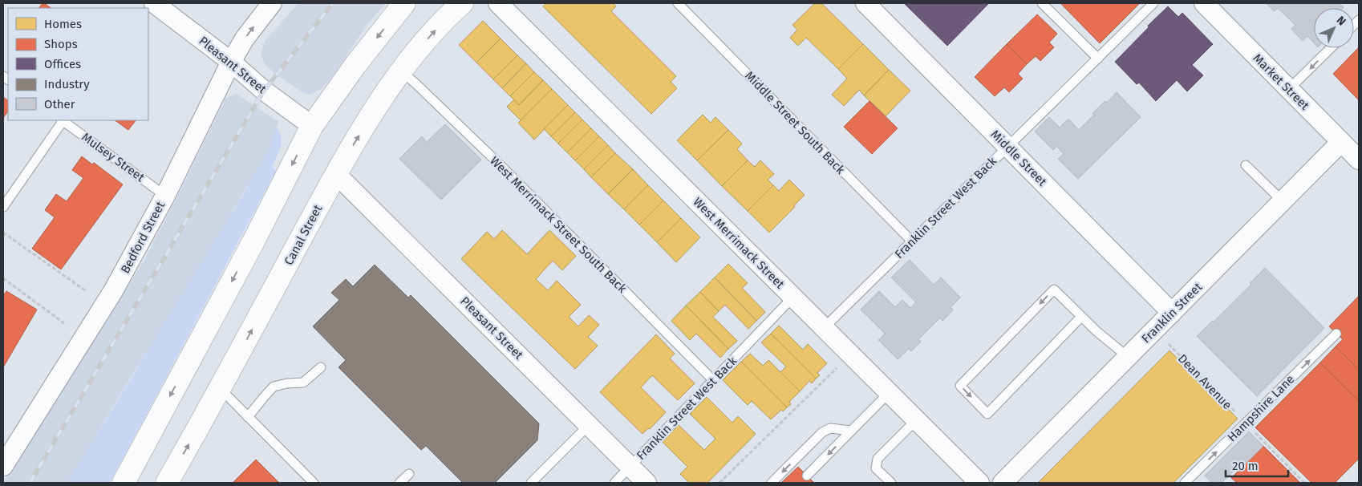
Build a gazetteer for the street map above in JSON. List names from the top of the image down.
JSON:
{
  "streets": {
    "street": [
      "Pleasant Street",
      "Market Street",
      "Middle Street",
      "Canal Street",
      "Bedford Street",
      "West Merrimack Street",
      "Franklin Street"
    ],
    "lane": [
      "Middle Street South Back",
      "Mulsey Street",
      "Franklin Street West Back",
      "West Merrimack Street South Back",
      "Hampshire Lane"
    ],
    "path": ["Dean Avenue"]
  },
  "crossings": [
    ["Pleasant Street", "Franklin Street West Back"],
    ["Pleasant Street", "Canal Street"],
    ["Pleasant Street", "Bedford Street"],
    ["Market Street", "Franklin Street"],
    ["Middle Street South Back", "Franklin Street West Back"],
    ["Mulsey Street", "Bedford Street"],
    ["Middle Street", "Franklin Street West Back"],
    ["Middle Street", "Franklin Street"],
    ["Franklin Street West Back", "West Merrimack Street South Back"],
    ["Franklin Street West Back", "West Merrimack Street"],
    ["West Merrimack Street South Back", "Canal Street"],
    ["Dean Avenue", "Hampshire Lane"]
  ],
  "one_way": ["Hampshire Lane"],
  "legend": [
    "Homes",
    "Shops",
    "Offices",
    "Industry",
    "Other"
  ],
  "scale_bar": "20 m",
  "north": "top right"
}
